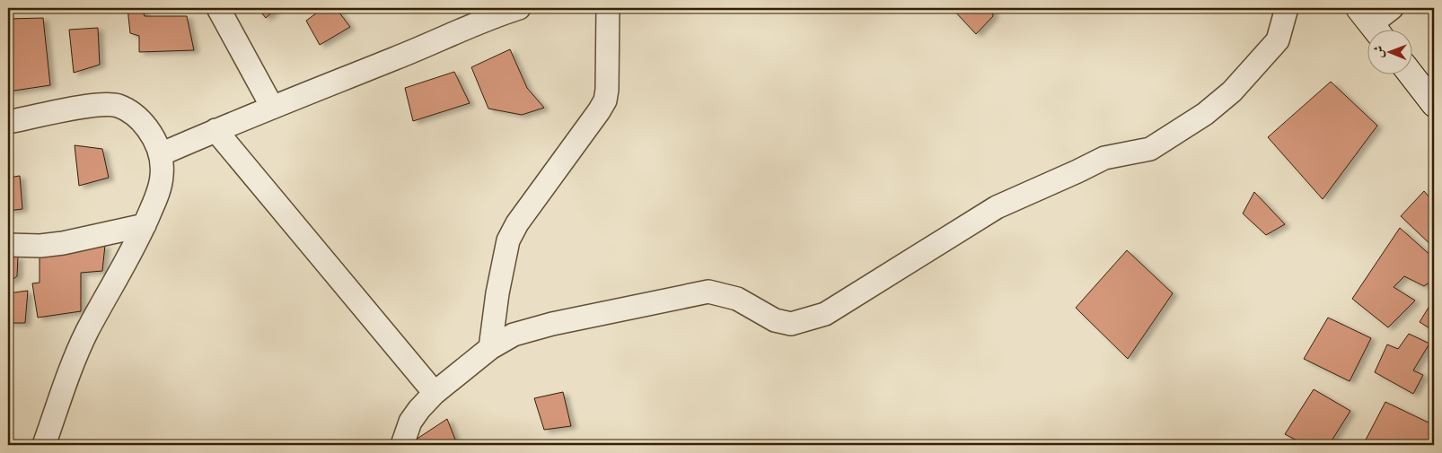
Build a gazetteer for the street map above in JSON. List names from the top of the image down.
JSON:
{
  "north": "left"
}
